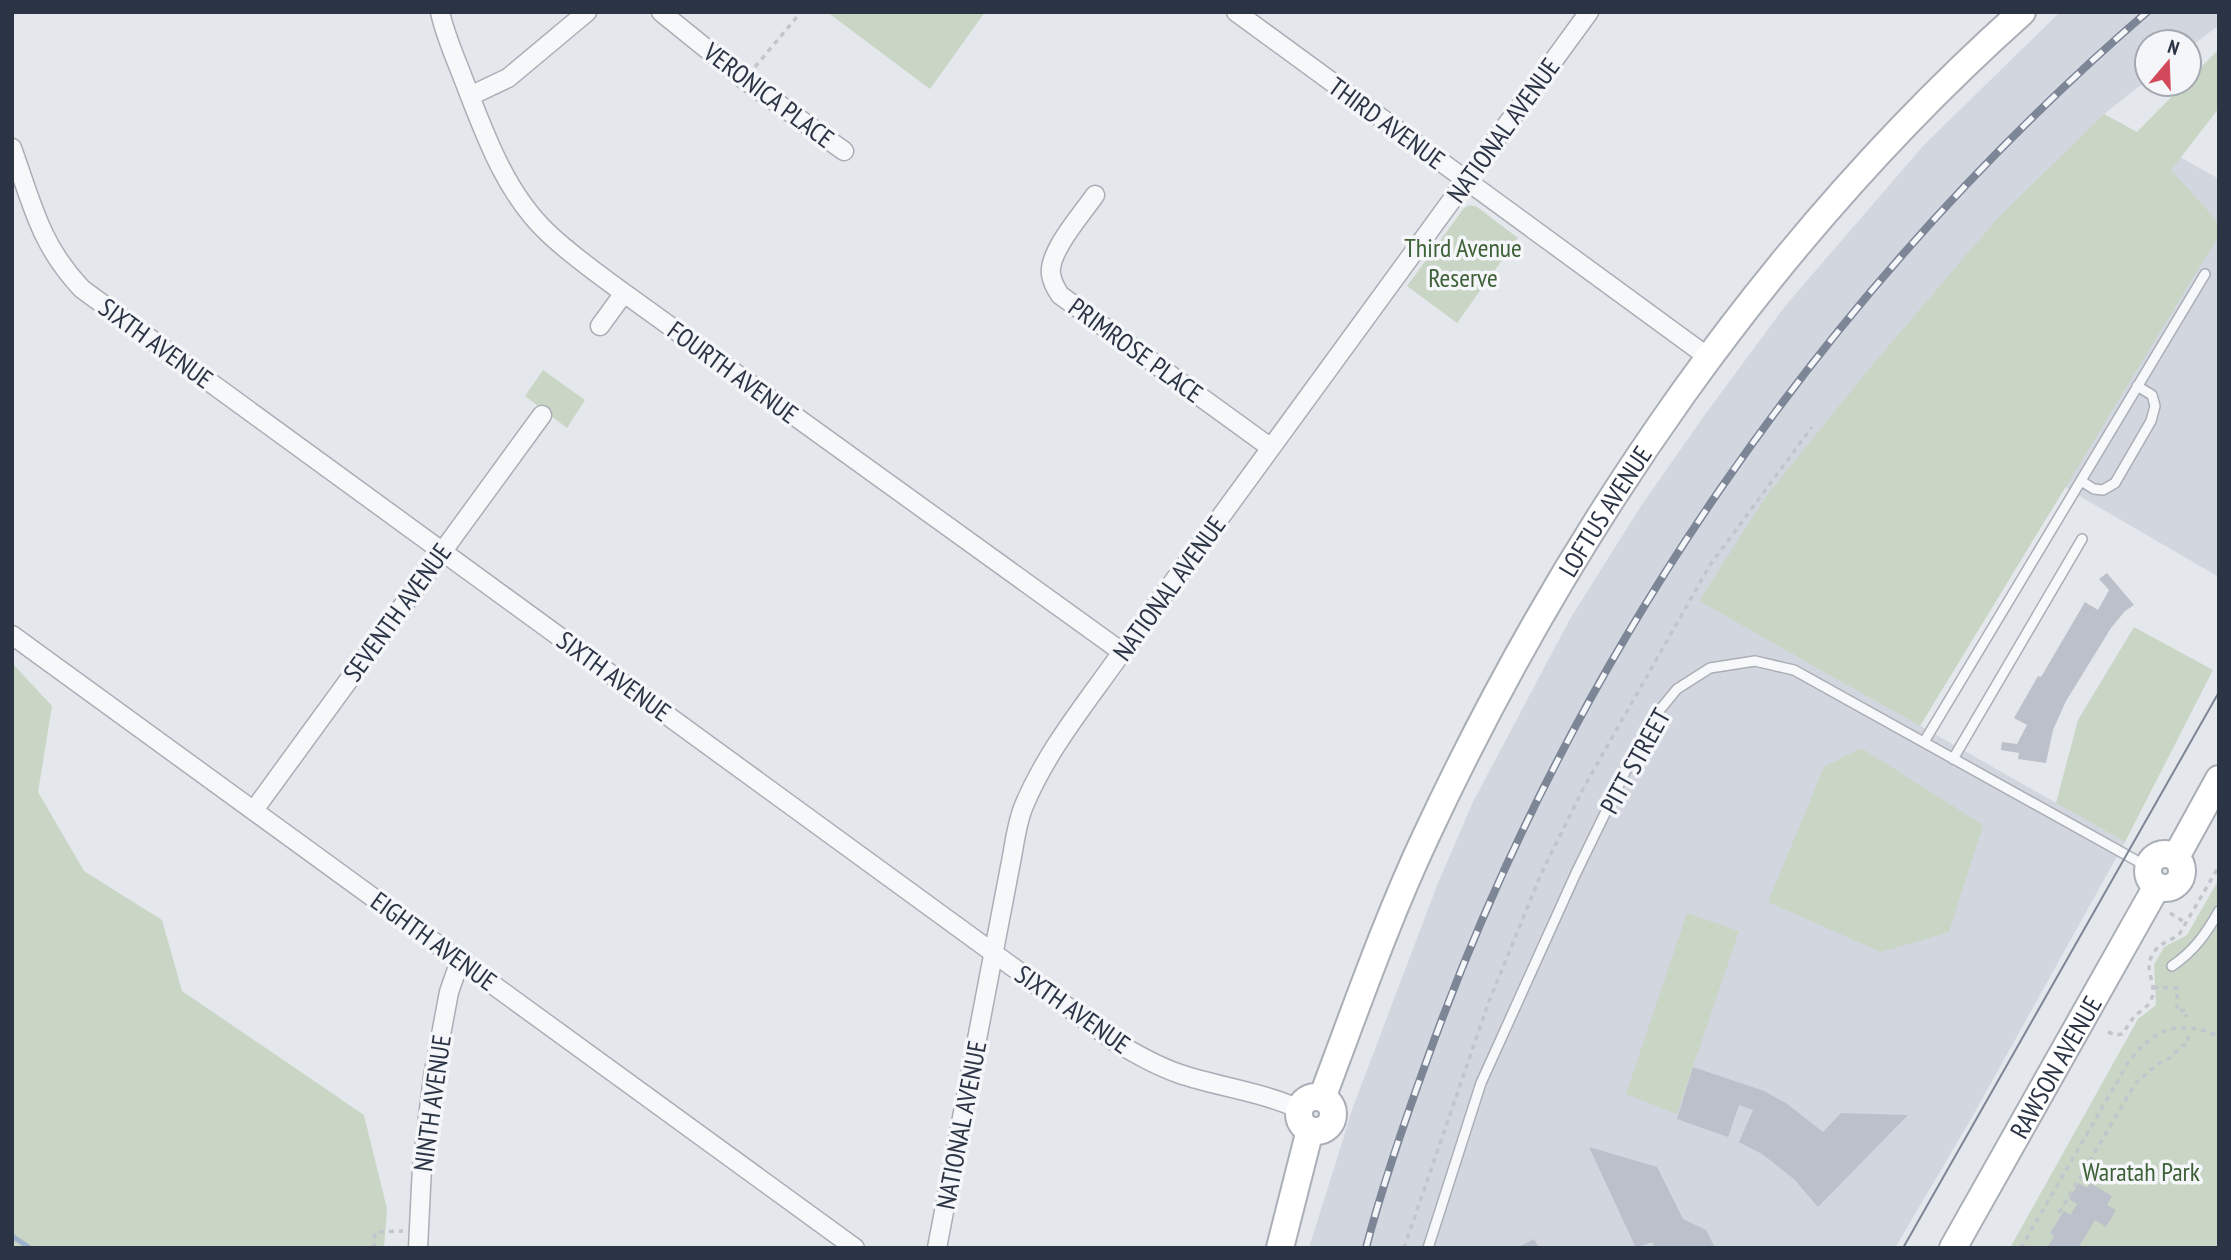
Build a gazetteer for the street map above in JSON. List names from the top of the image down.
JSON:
{
  "streets": {
    "street": [
      "VERONICA PLACE",
      "THIRD AVENUE",
      "NATIONAL AVENUE",
      "SIXTH AVENUE",
      "PRIMROSE PLACE",
      "FOURTH AVENUE",
      "LOFTUS AVENUE",
      "SEVENTH AVENUE",
      "EIGHTH AVENUE",
      "RAWSON AVENUE",
      "NINTH AVENUE"
    ],
    "lane": ["PITT STREET"]
  },
  "crossings": [
    ["THIRD AVENUE", "NATIONAL AVENUE"],
    ["THIRD AVENUE", "LOFTUS AVENUE"],
    ["NATIONAL AVENUE", "SIXTH AVENUE"],
    ["NATIONAL AVENUE", "PRIMROSE PLACE"],
    ["NATIONAL AVENUE", "FOURTH AVENUE"],
    ["SIXTH AVENUE", "LOFTUS AVENUE"],
    ["SIXTH AVENUE", "SEVENTH AVENUE"],
    ["SEVENTH AVENUE", "EIGHTH AVENUE"],
    ["PITT STREET", "RAWSON AVENUE"],
    ["EIGHTH AVENUE", "NINTH AVENUE"]
  ],
  "parks": ["Third Avenue Reserve", "Waratah Park"],
  "north": "top"
}
